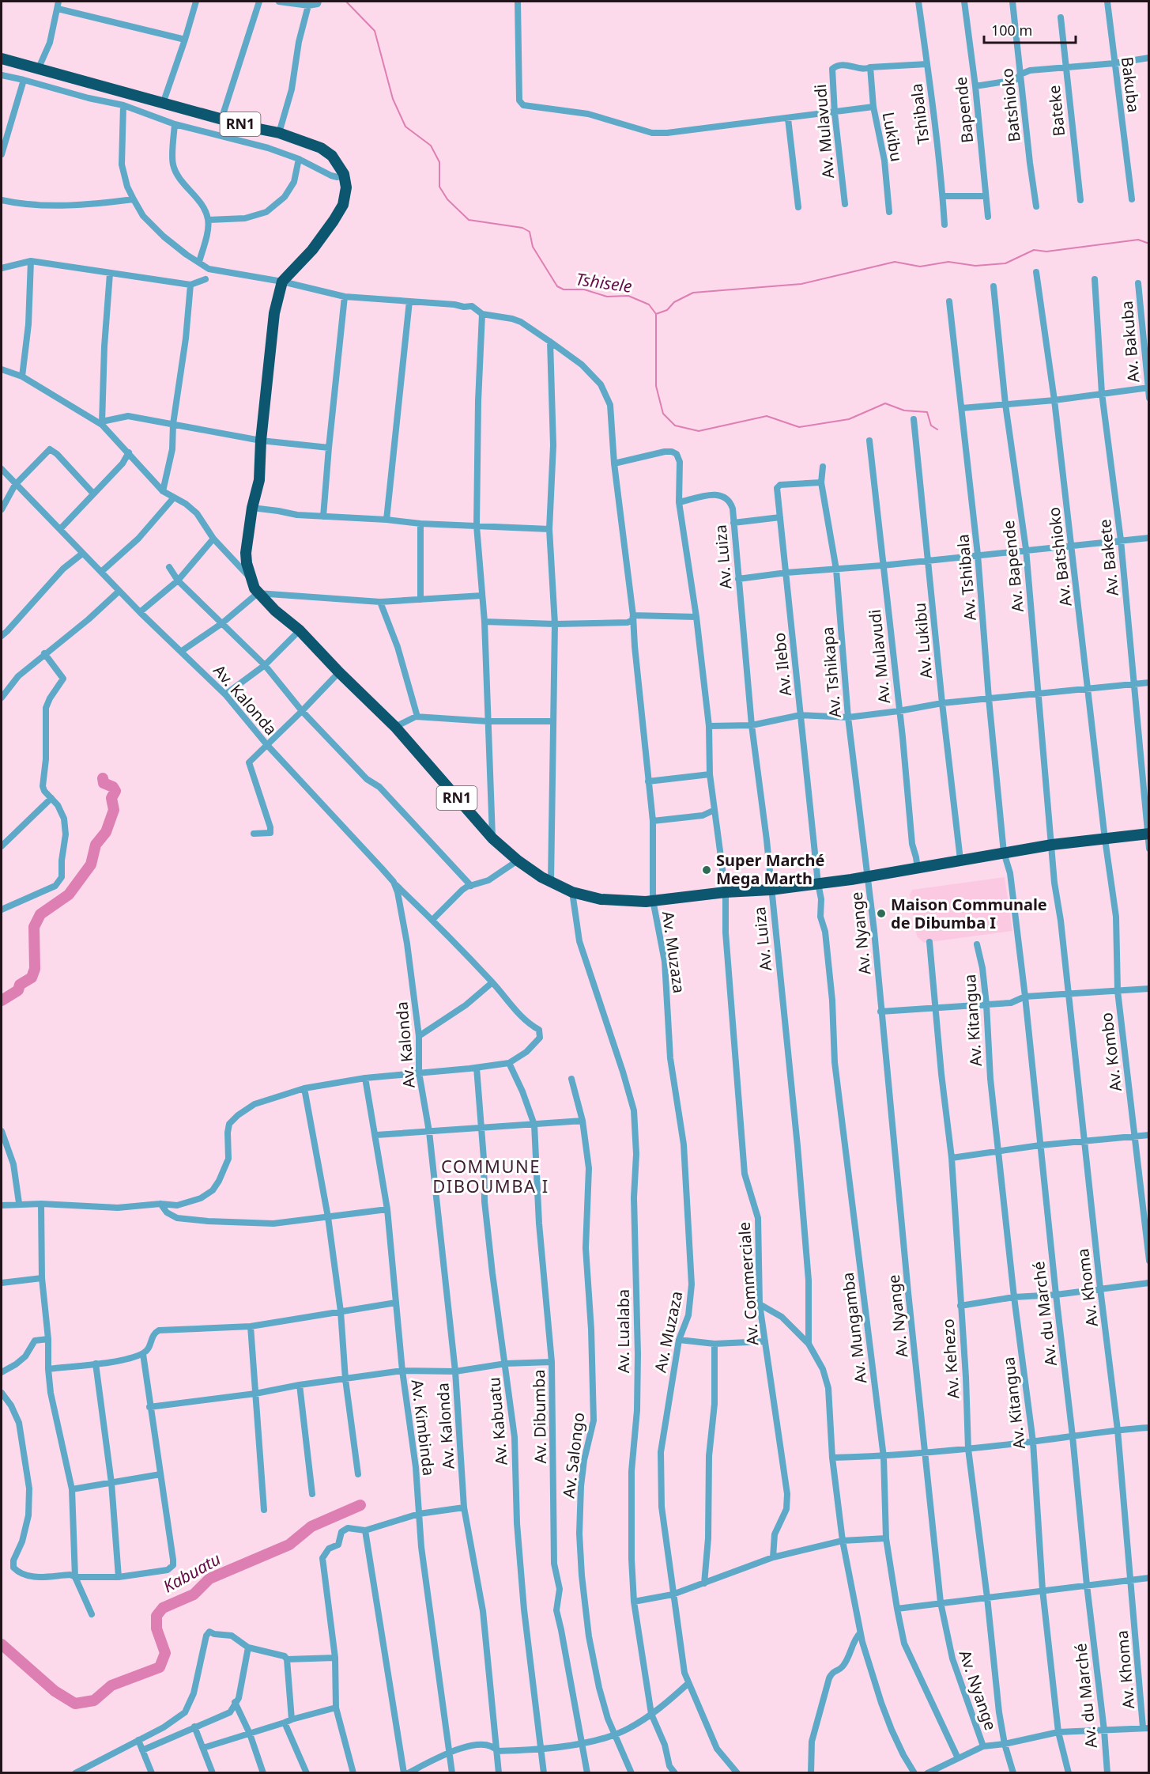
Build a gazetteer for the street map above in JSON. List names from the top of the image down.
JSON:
{
  "streets": {
    "highway": ["RN1"],
    "street": [
      "Bakuba",
      "Batshioko",
      "Bapende",
      "Bateke",
      "Tshibala",
      "Av. Mulavudi",
      "Lukibu",
      "Av. Bakuba",
      "Av. Luiza",
      "Av. Batshioko",
      "Av. Bakete",
      "Av. Bapende",
      "Av. Tshibala",
      "Av. Lukibu",
      "Av. Ilebo",
      "Av. Tshikapa",
      "Av. Kalonda",
      "Av. Nyange",
      "Av. Muzaza",
      "Av. Kitangua",
      "Av. Kombo",
      "Av. Commerciale",
      "Av. Khoma",
      "Av. du Marché",
      "Av. Mungamba",
      "Av. Lualaba",
      "Av. Kehezo",
      "Av. Dibumba",
      "Av. Kabuatu",
      "Av. Kimbinda",
      "Av. Salongo"
    ]
  },
  "crossings": [
    ["RN1", "Av. Mulavudi"],
    ["RN1", "Av. Luiza"],
    ["RN1", "Av. Batshioko"],
    ["RN1", "Av. Bakete"],
    ["RN1", "Av. Bapende"],
    ["RN1", "Av. Tshibala"],
    ["RN1", "Av. Lukibu"],
    ["RN1", "Av. Ilebo"],
    ["RN1", "Av. Tshikapa"],
    ["RN1", "Av. Nyange"],
    ["RN1", "Av. Muzaza"],
    ["RN1", "Av. Kombo"],
    ["RN1", "Av. Commerciale"],
    ["RN1", "Av. Khoma"],
    ["RN1", "Av. du Marché"],
    ["RN1", "Av. Mungamba"],
    ["RN1", "Av. Lualaba"],
    ["Av. Mulavudi", "Lukibu"],
    ["Av. Luiza", "Av. Commerciale"],
    ["Av. Batshioko", "Av. Kombo"],
    ["Av. Bapende", "Av. Khoma"],
    ["Av. Tshibala", "Av. du Marché"],
    ["Av. Ilebo", "Av. Tshikapa"],
    ["Av. Ilebo", "Av. Mungamba"],
    ["Av. Tshikapa", "Av. Nyange"],
    ["Av. Muzaza", "Av. Commerciale"]
  ],
  "districts": ["COMMUNE DIBOUMBA I"],
  "water": ["Tshisele", "Kabuatu"],
  "places": ["Super Marché Mega Marth", "Maison Communale de Dibumba I"],
  "scale_bar": "100 m"
}
